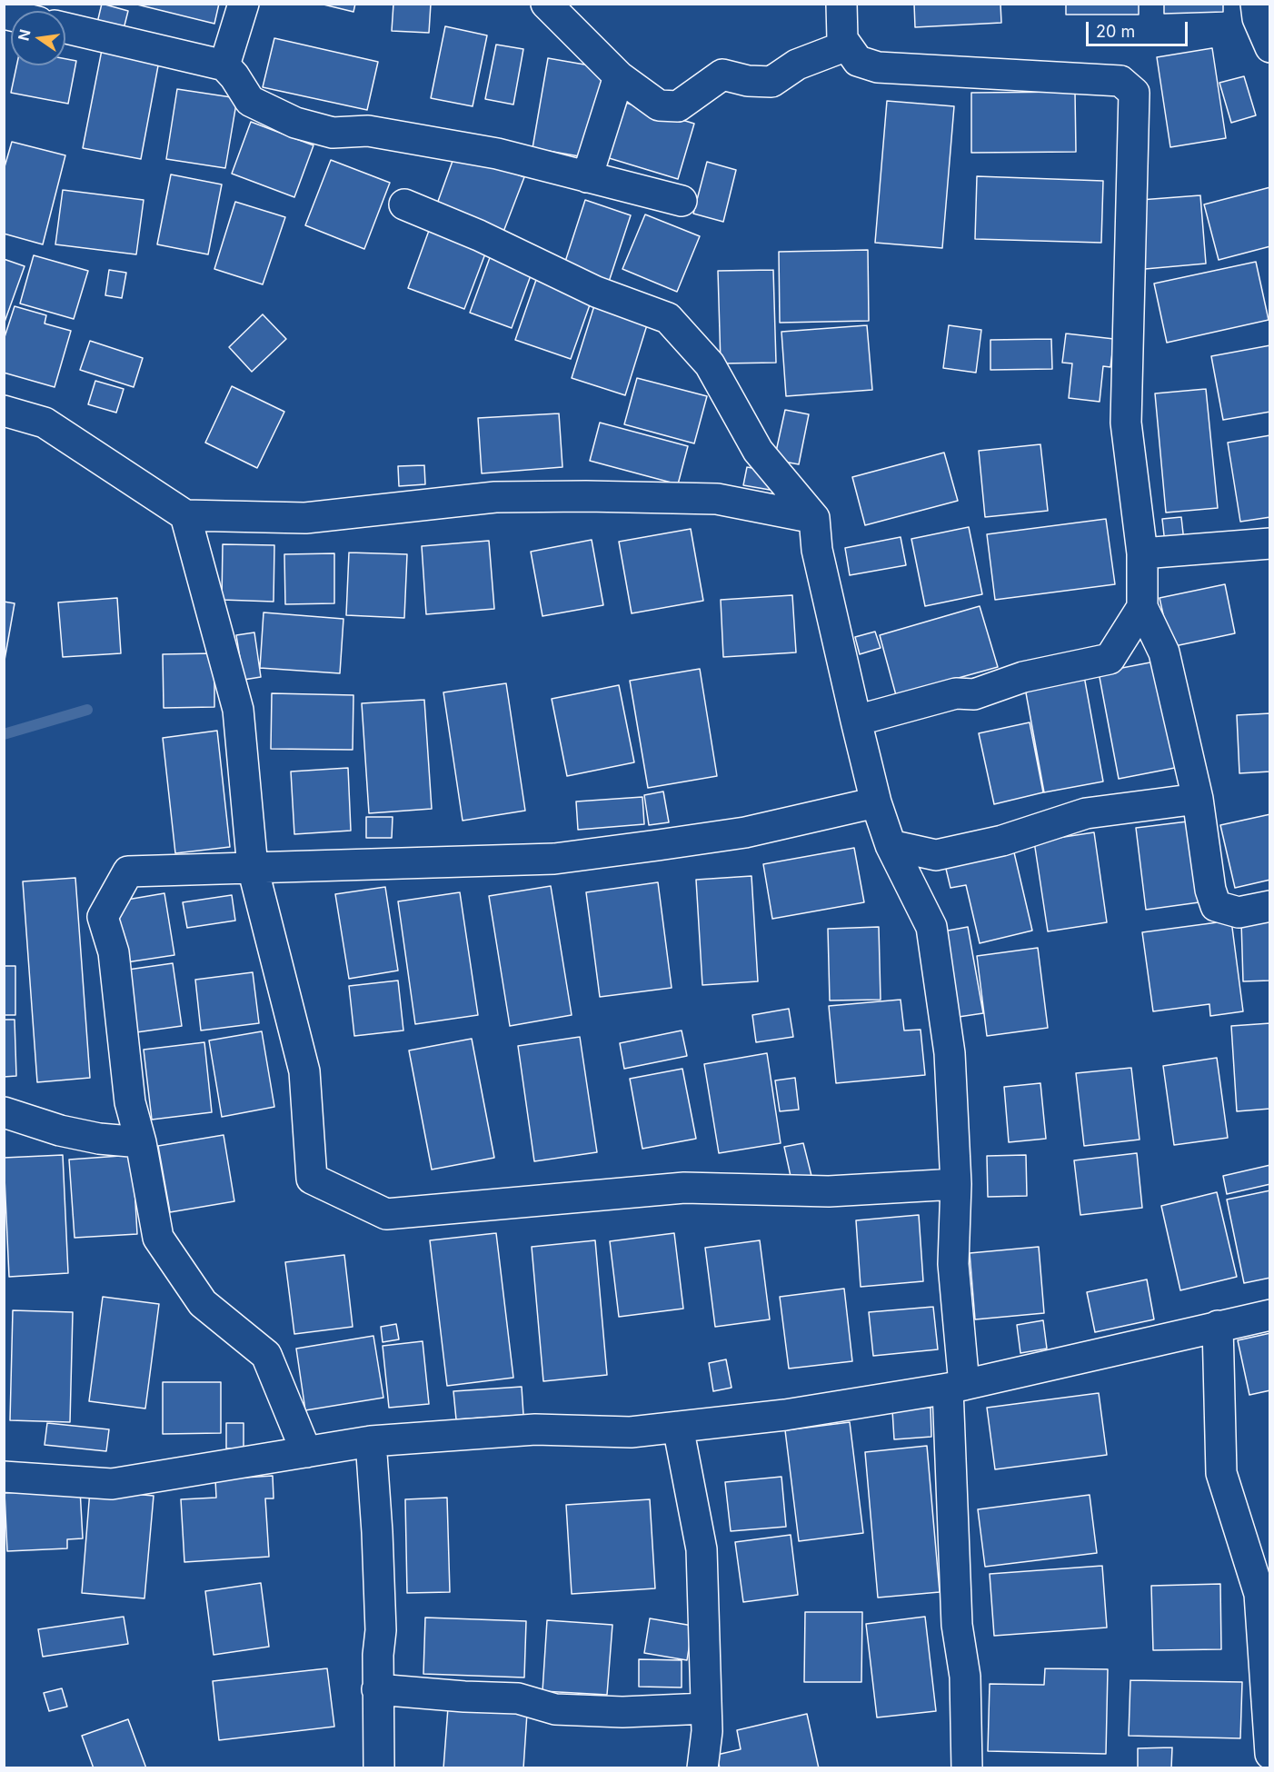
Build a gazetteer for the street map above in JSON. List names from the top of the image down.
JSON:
{
  "scale_bar": "20 m",
  "north": "left"
}
